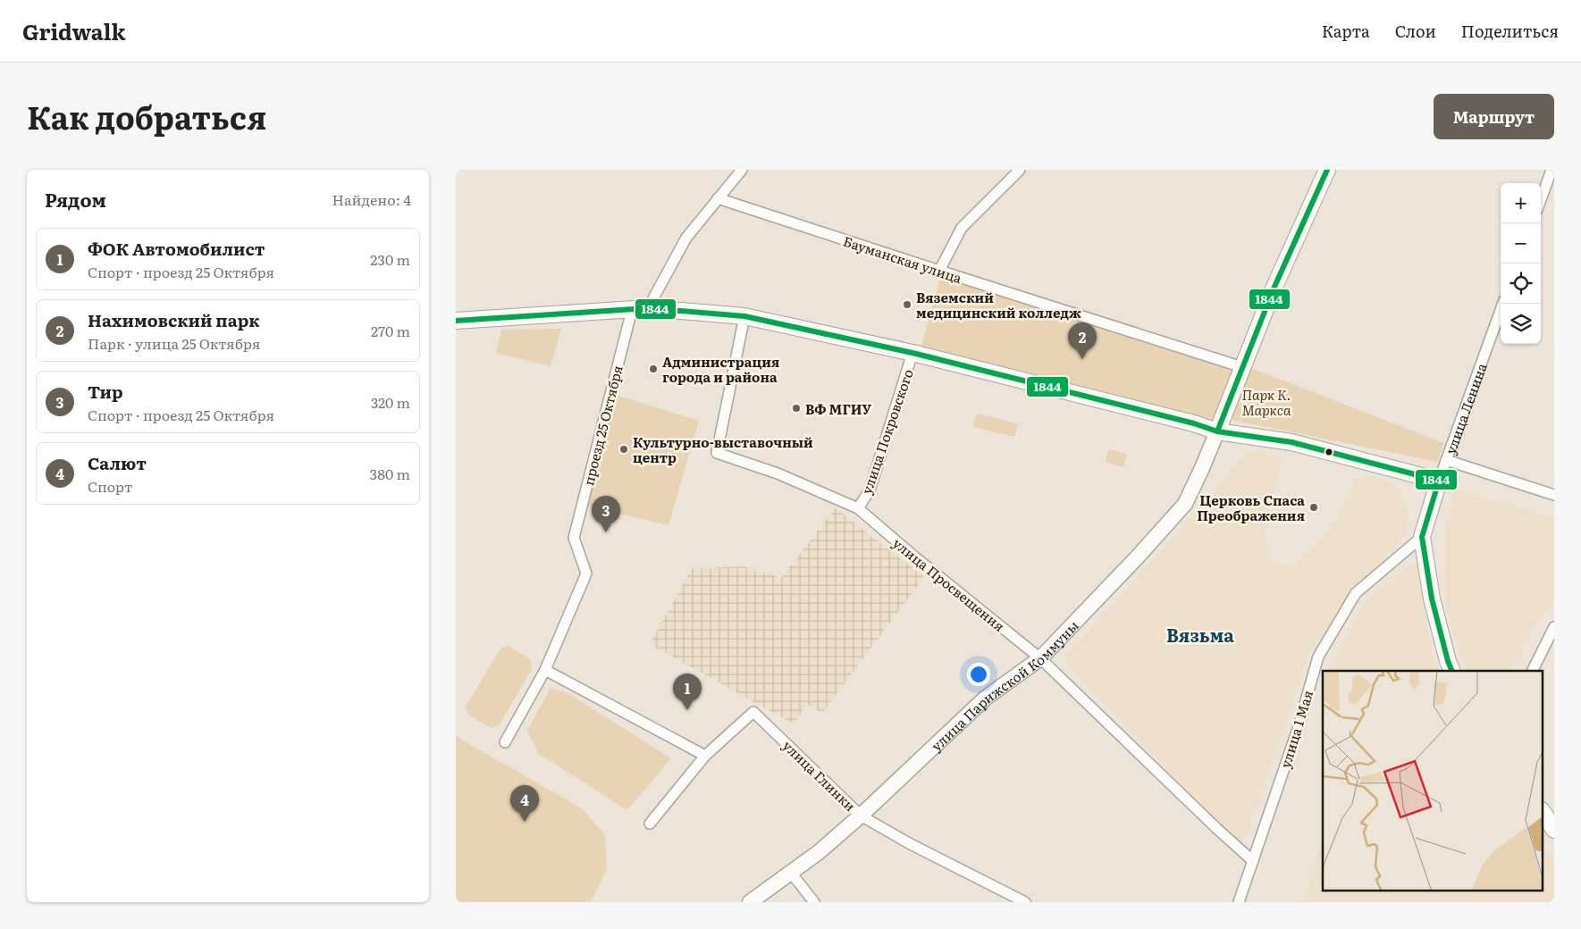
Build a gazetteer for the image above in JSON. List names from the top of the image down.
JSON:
{
  "streets": {
    "main road": ["улица Ленина"],
    "street": [
      "Бауманская улица",
      "проезд 25 Октября",
      "улица Покровского",
      "улица Просвещения",
      "улица Парижской Коммуны",
      "улица 1 Мая",
      "улица Глинки"
    ]
  },
  "crossings": [
    ["улица Ленина", "улица 1 Мая"],
    ["улица Покровского", "улица Просвещения"],
    ["улица Просвещения", "улица Парижской Коммуны"],
    ["улица Просвещения", "улица 1 Мая"],
    ["улица Парижской Коммуны", "улица Глинки"]
  ],
  "districts": ["Вязьма"],
  "parks": ["Парк К. Маркса"],
  "places": [
    "Вяземский медицинский колледж",
    "Администрация города и района",
    "ВФ МГИУ",
    "Культурно-выставочный центр",
    "Церковь Спаса Преображения"
  ],
  "lines": ["transit line 1844"],
  "page": {
    "header": "Gridwalk",
    "nav": ["Карта", "Слои", "Поделиться"],
    "title": "Как добраться",
    "buttons": "Маршрут",
    "heading": ["Рядом", "Найдено: 4"],
    "map_buttons": ["+", "−"],
    "list": [
      {
        "mark": "1",
        "name": "ФОК Автомобилист",
        "note": "Спорт · проезд 25 Октября",
        "value": "230 m"
      },
      {
        "mark": "2",
        "name": "Нахимовский парк",
        "note": "Парк · улица 25 Октября",
        "value": "270 m"
      },
      {
        "mark": "3",
        "name": "Тир",
        "note": "Спорт · проезд 25 Октября",
        "value": "320 m"
      },
      {
        "mark": "4",
        "name": "Салют",
        "note": "Спорт",
        "value": "380 m"
      }
    ],
    "pins": [
      "2",
      "3",
      "1",
      "4"
    ]
  }
}
